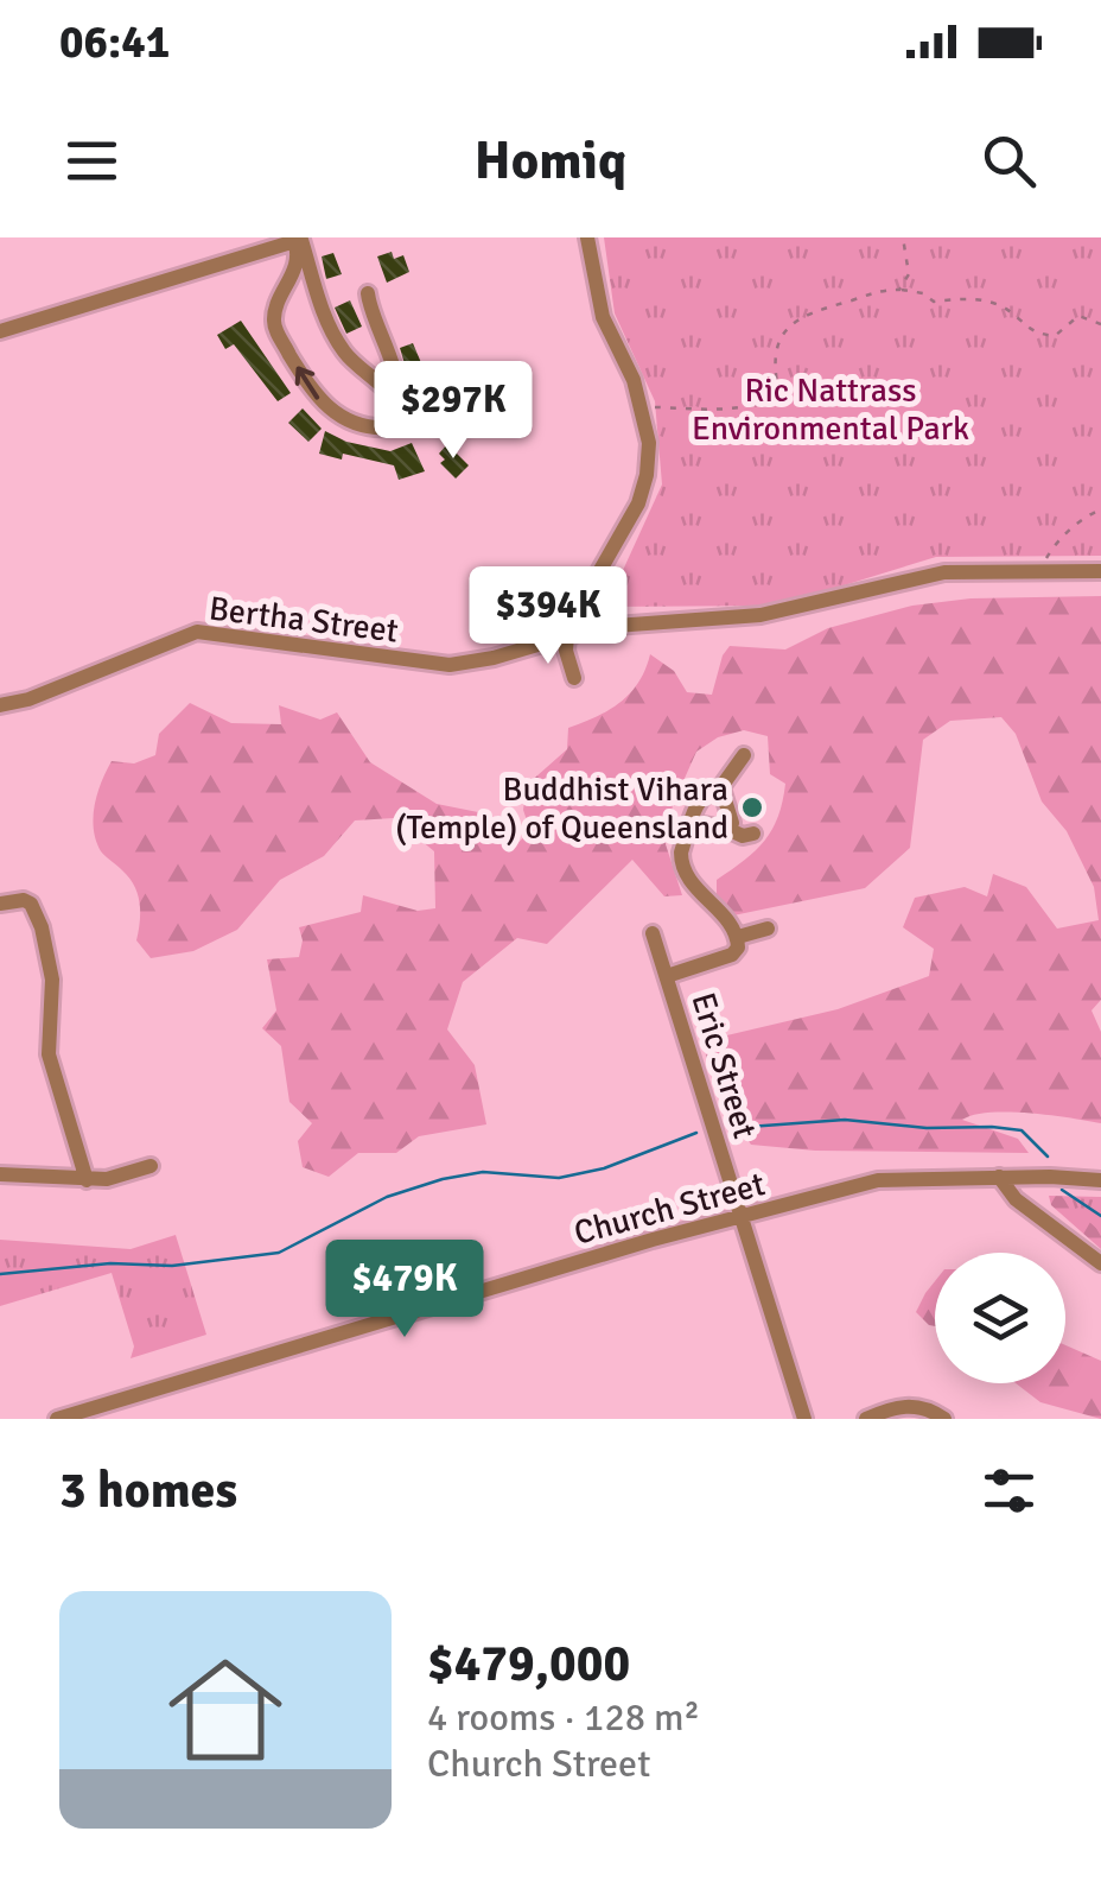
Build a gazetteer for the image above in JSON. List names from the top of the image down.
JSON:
{
  "streets": {
    "street": ["Bertha Street", "Eric Street", "Church Street"]
  },
  "crossings": [
    ["Eric Street", "Church Street"]
  ],
  "parks": ["Ric Nattrass Environmental Park"],
  "places": ["Buddhist Vihara (Temple) of Queensland"],
  "page": {
    "status": "06:41",
    "header": "Homiq",
    "price": ["$297K", "$394K", "$479K"],
    "heading": "3 homes",
    "list": [
      {
        "name": "$479,000",
        "note": "4 rooms · 128 m² · Church Street"
      }
    ]
  }
}
